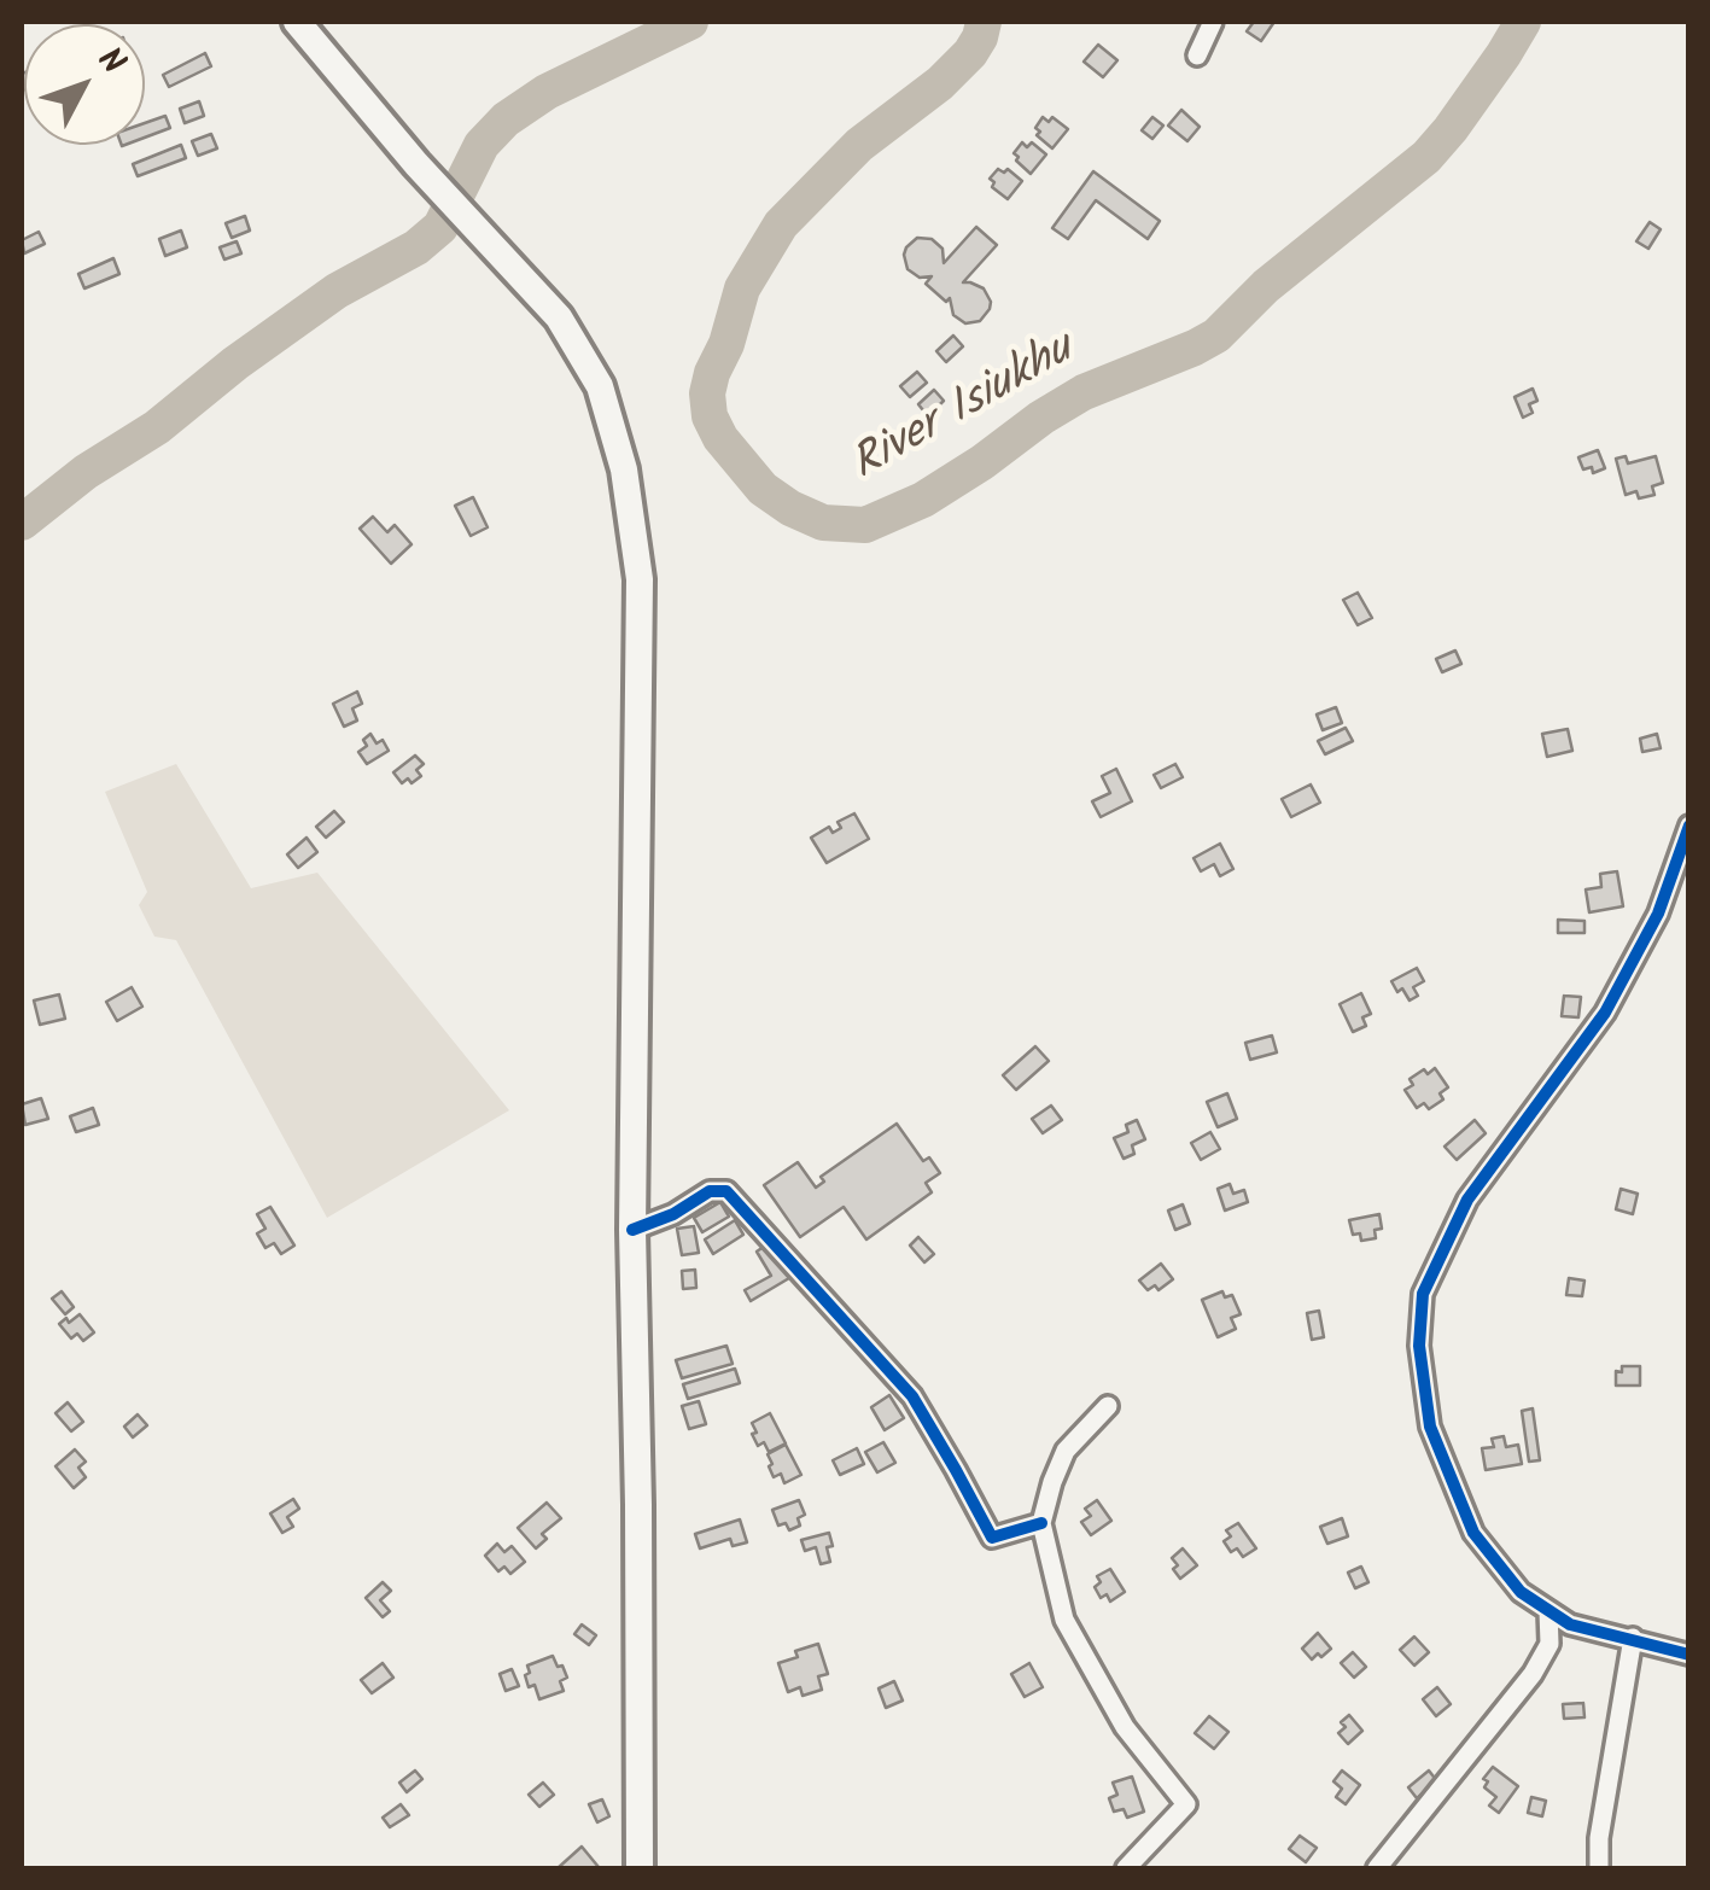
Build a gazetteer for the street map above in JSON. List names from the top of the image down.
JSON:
{
  "water": ["River Isiukhu"],
  "north": "top right"
}
